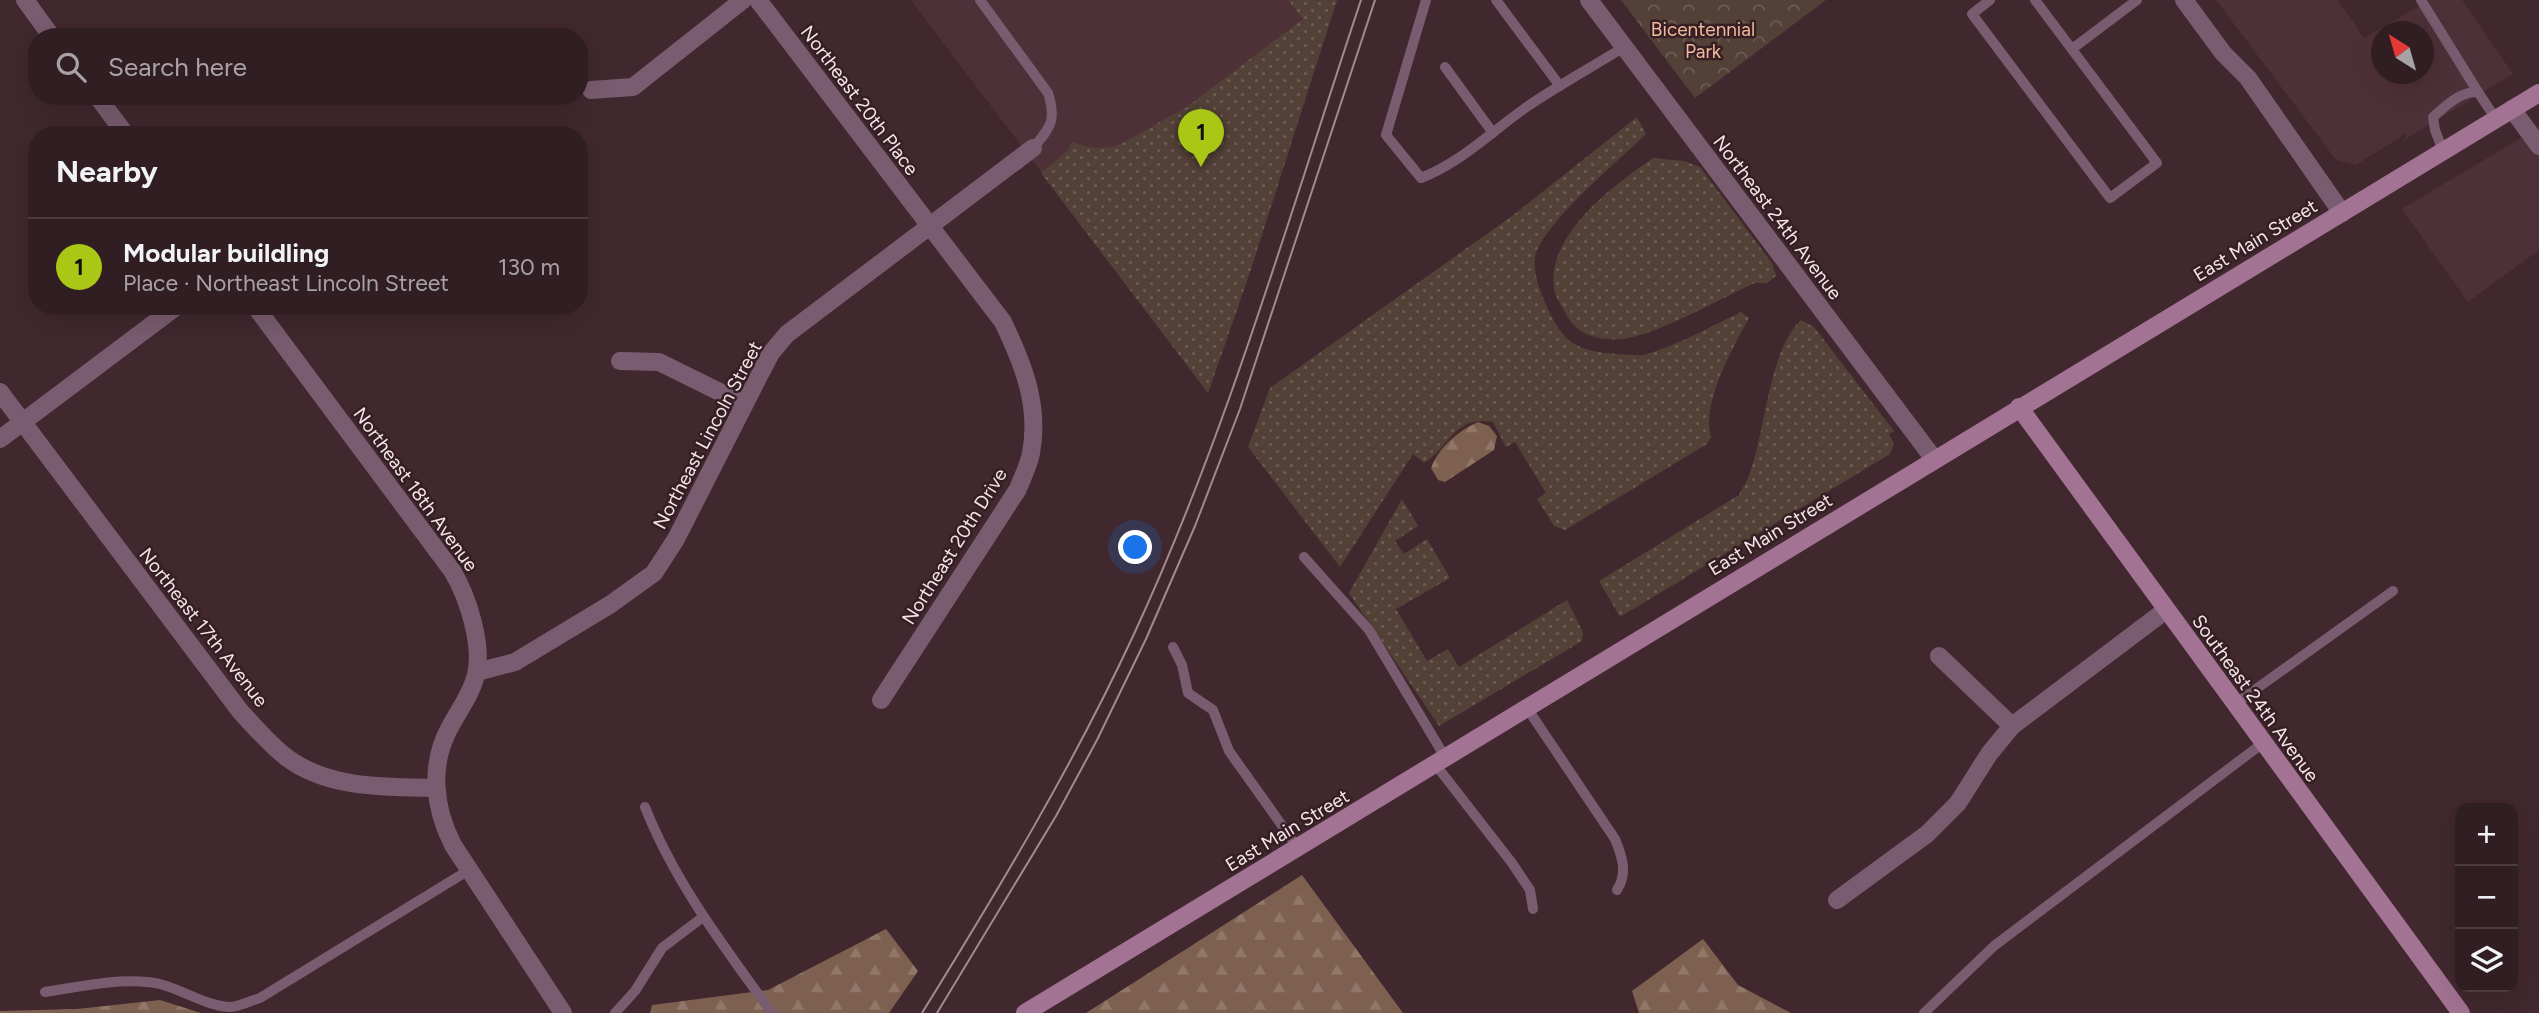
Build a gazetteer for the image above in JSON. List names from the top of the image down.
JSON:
{
  "streets": {
    "main road": ["East Main Street", "Southeast 24th Avenue"],
    "street": [
      "Northeast 20th Place",
      "Northeast 24th Avenue",
      "Northeast Lincoln Street",
      "Northeast 18th Avenue",
      "Northeast 20th Drive",
      "Northeast 17th Avenue"
    ]
  },
  "crossings": [
    ["Northeast 20th Place", "Northeast Lincoln Street"],
    ["Northeast 20th Place", "Northeast 20th Drive"],
    ["Northeast 24th Avenue", "East Main Street"],
    ["East Main Street", "Southeast 24th Avenue"],
    ["Northeast Lincoln Street", "Northeast 18th Avenue"],
    ["Northeast Lincoln Street", "Northeast 20th Drive"]
  ],
  "parks": ["Bicentennial Park"],
  "north": "top left",
  "page": {
    "search": "Search here",
    "pins": "1",
    "heading": "Nearby",
    "list": [
      {
        "mark": "1",
        "name": "Modular buildling",
        "note": "Place · Northeast Lincoln Street",
        "value": "130 m"
      }
    ],
    "map_buttons": ["+", "−"]
  }
}
